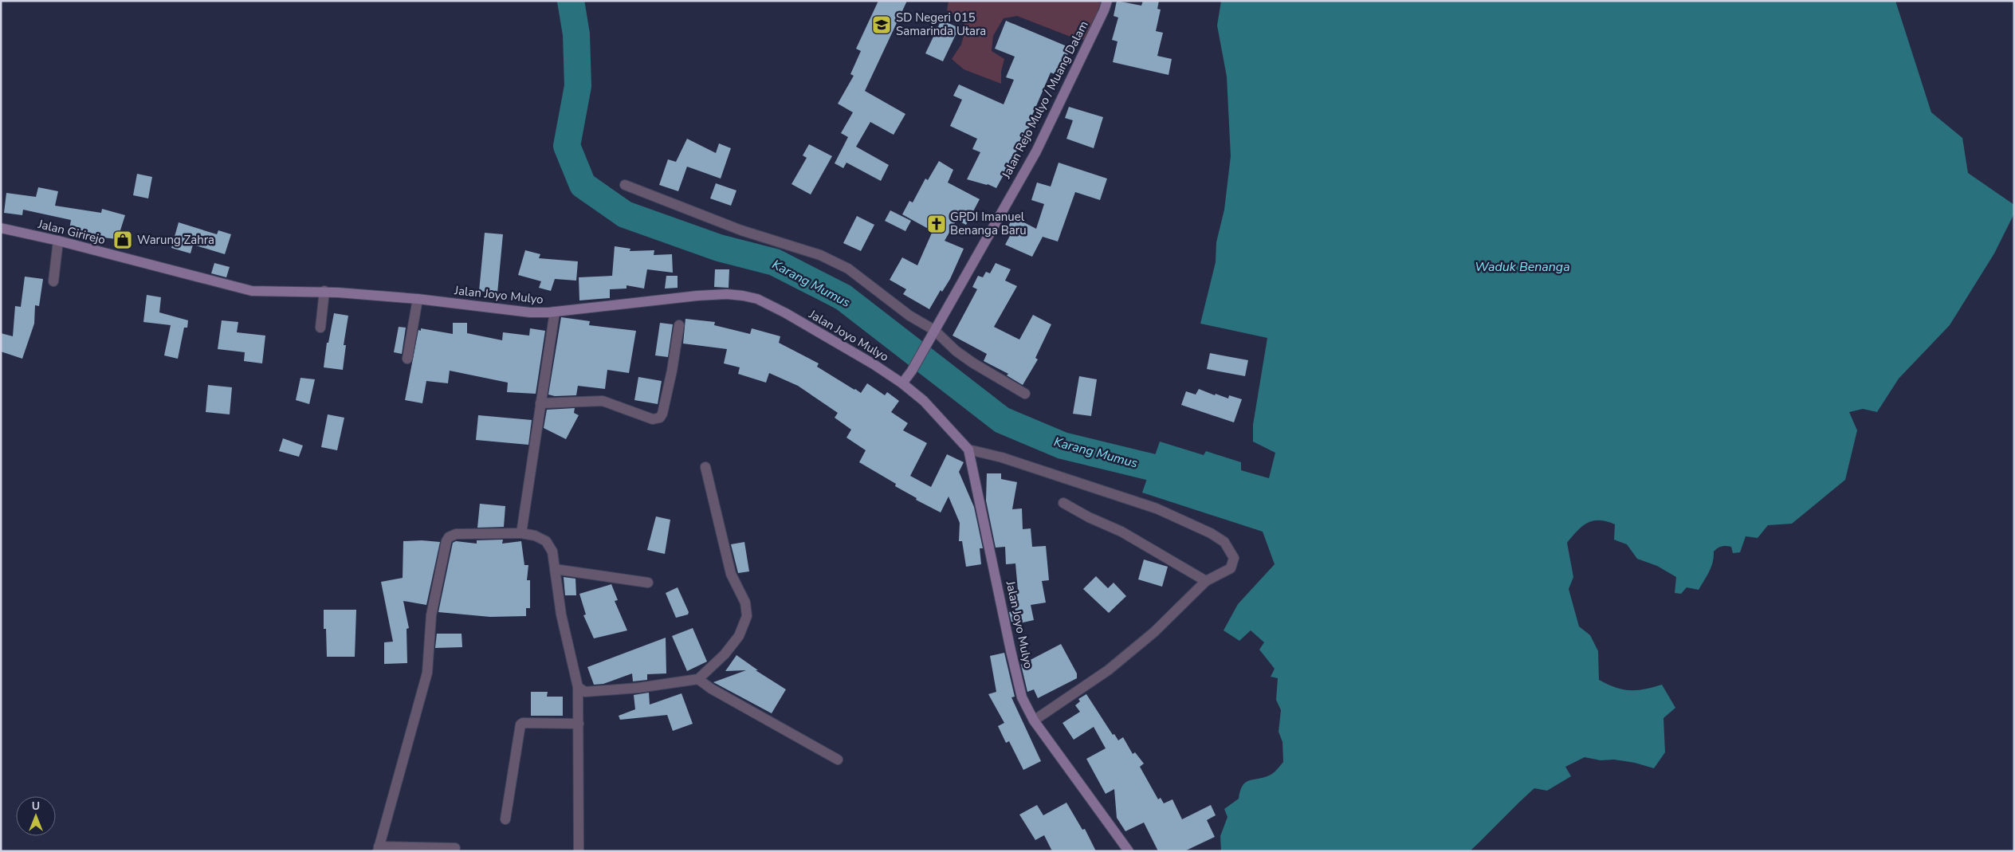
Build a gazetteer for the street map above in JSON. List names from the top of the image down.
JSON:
{
  "streets": {
    "main road": ["Jalan Rejo Mulyo / Muang Dalam", "Jalan Girirejo", "Jalan Joyo Mulyo"]
  },
  "crossings": [
    ["Jalan Rejo Mulyo / Muang Dalam", "Jalan Joyo Mulyo"],
    ["Jalan Girirejo", "Jalan Joyo Mulyo"]
  ],
  "water": ["Waduk Benanga", "Karang Mumus"],
  "places": {
    "school or university": ["SD Negeri 015 Samarinda Utara"],
    "church": ["GPDI Imanuel Benanga Baru"],
    "shop": ["Warung Zahra"]
  },
  "north": "top"
}
